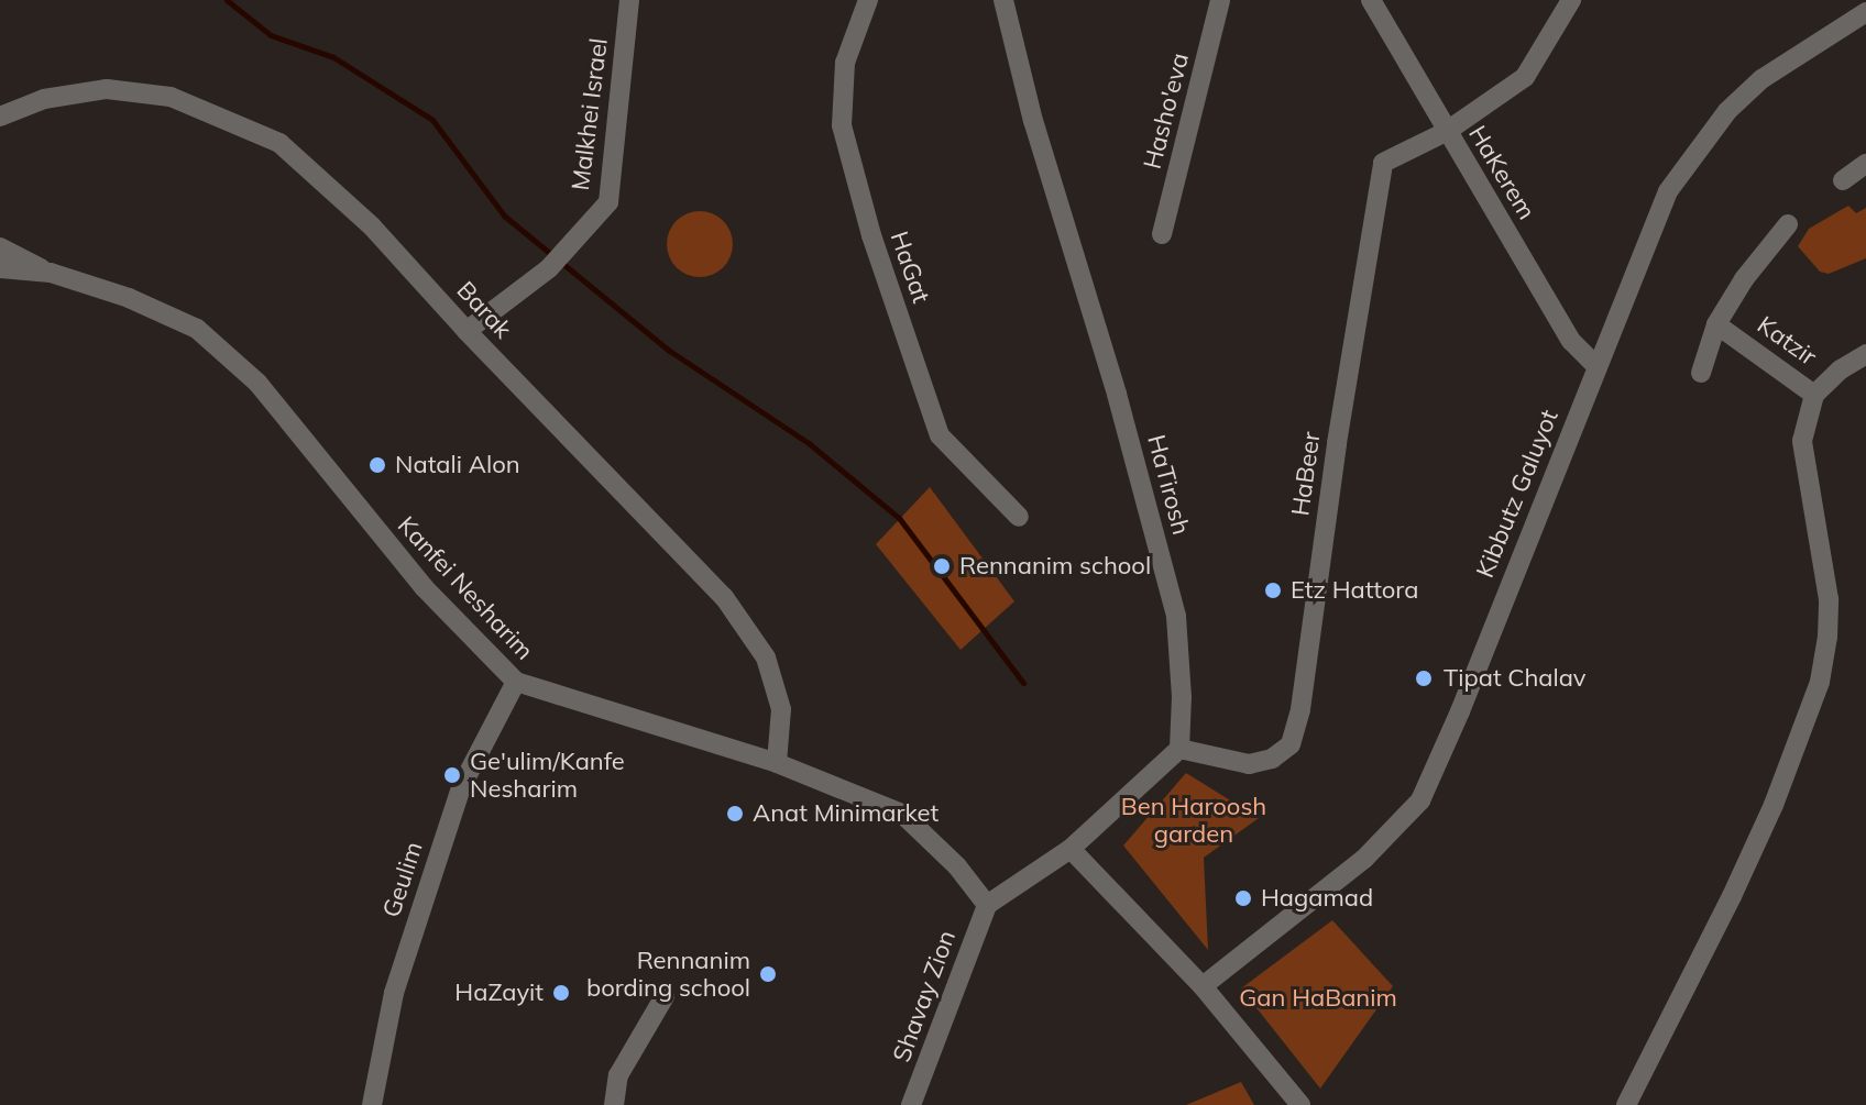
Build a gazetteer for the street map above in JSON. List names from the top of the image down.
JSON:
{
  "streets": {
    "street": [
      "Hasho'eva",
      "Malkhei Israel",
      "HaKerem",
      "HaGat",
      "Barak",
      "Katzir",
      "HaBeer",
      "HaTirosh",
      "Kibbutz Galuyot",
      "Kanfei Nesharim",
      "Geulim",
      "Shavay Zion"
    ]
  },
  "crossings": [
    ["Malkhei Israel", "Barak"],
    ["HaKerem", "HaBeer"],
    ["HaKerem", "Kibbutz Galuyot"],
    ["Barak", "Kanfei Nesharim"],
    ["HaBeer", "HaTirosh"],
    ["Kanfei Nesharim", "Geulim"],
    ["Kanfei Nesharim", "Shavay Zion"]
  ],
  "parks": ["Ben Haroosh garden", "Gan HaBanim"],
  "places": [
    "Natali Alon",
    "Rennanim school",
    "Etz Hattora",
    "Tipat Chalav",
    "Ge'ulim/Kanfe Nesharim",
    "Anat Minimarket",
    "Hagamad",
    "Rennanim bording school",
    "HaZayit"
  ]
}
